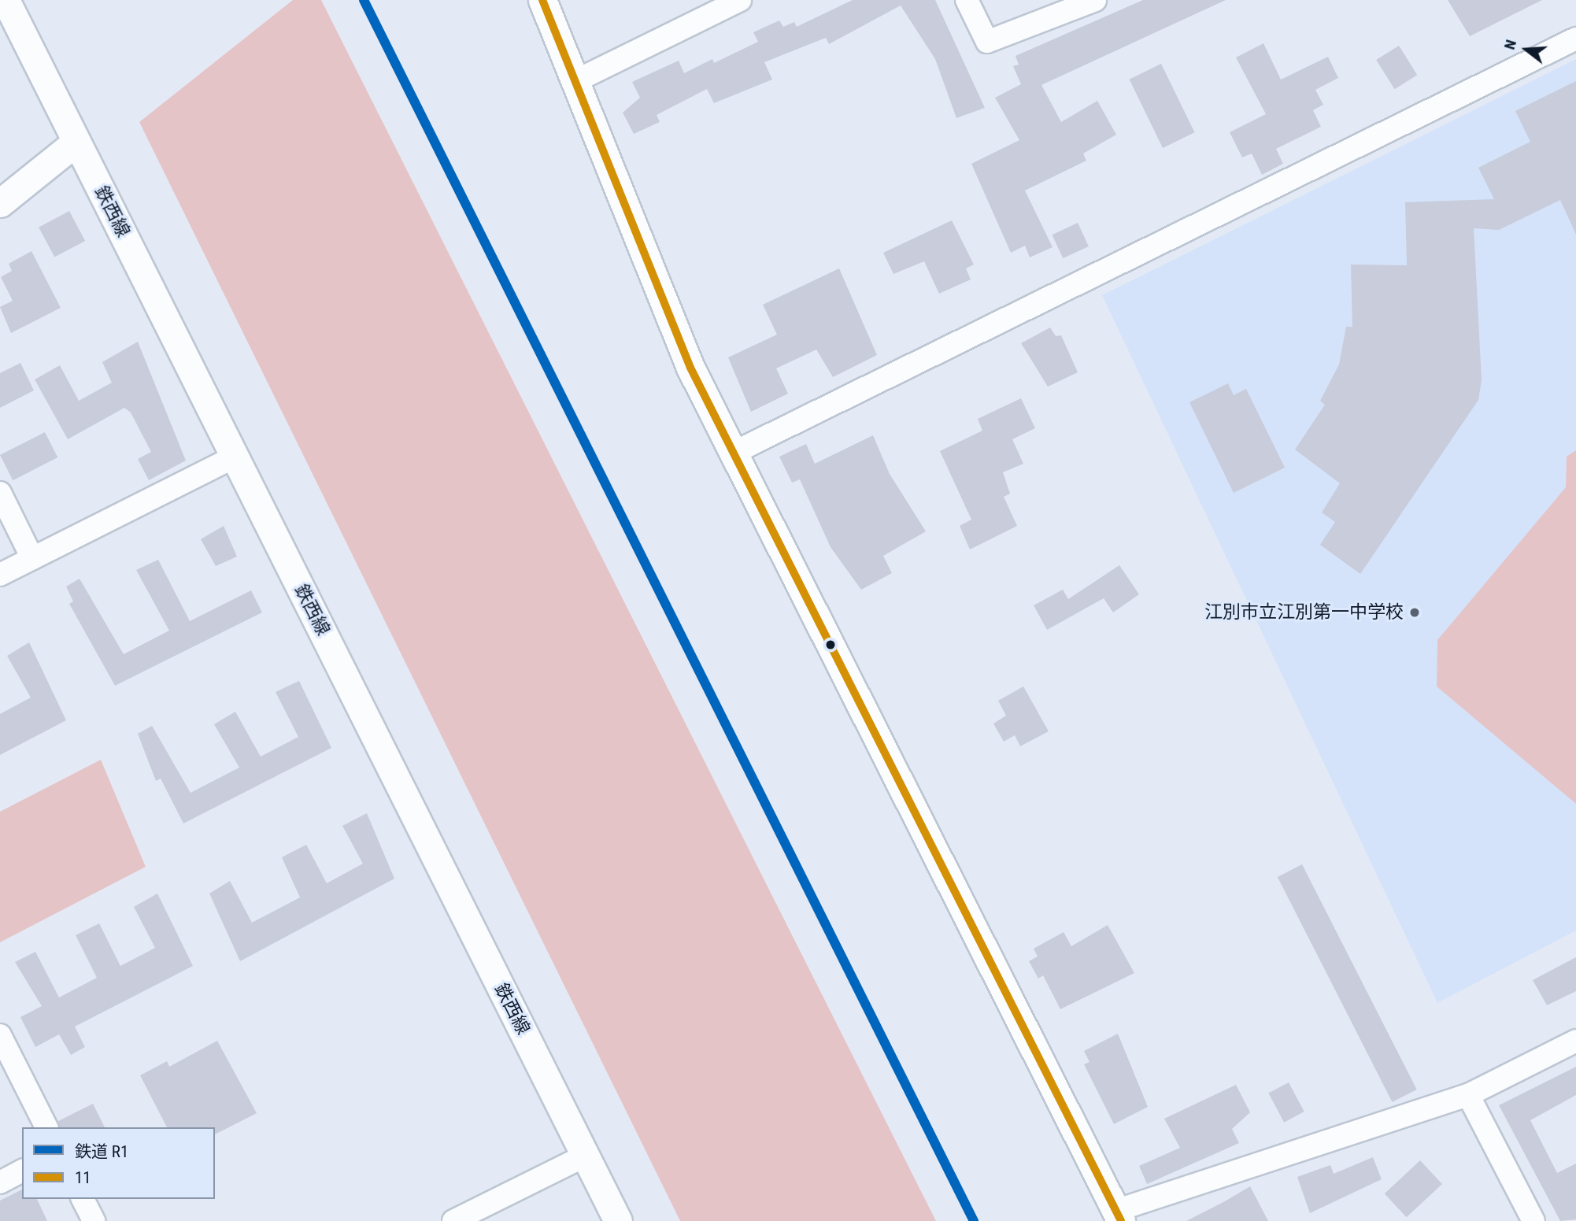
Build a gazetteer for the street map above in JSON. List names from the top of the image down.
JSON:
{
  "streets": {
    "street": ["鉄西線"]
  },
  "places": ["江別市立江別第一中学校"],
  "lines": ["rail line R1", "transit line 11"],
  "legend": ["鉄道 R1", "11"],
  "north": "left"
}
